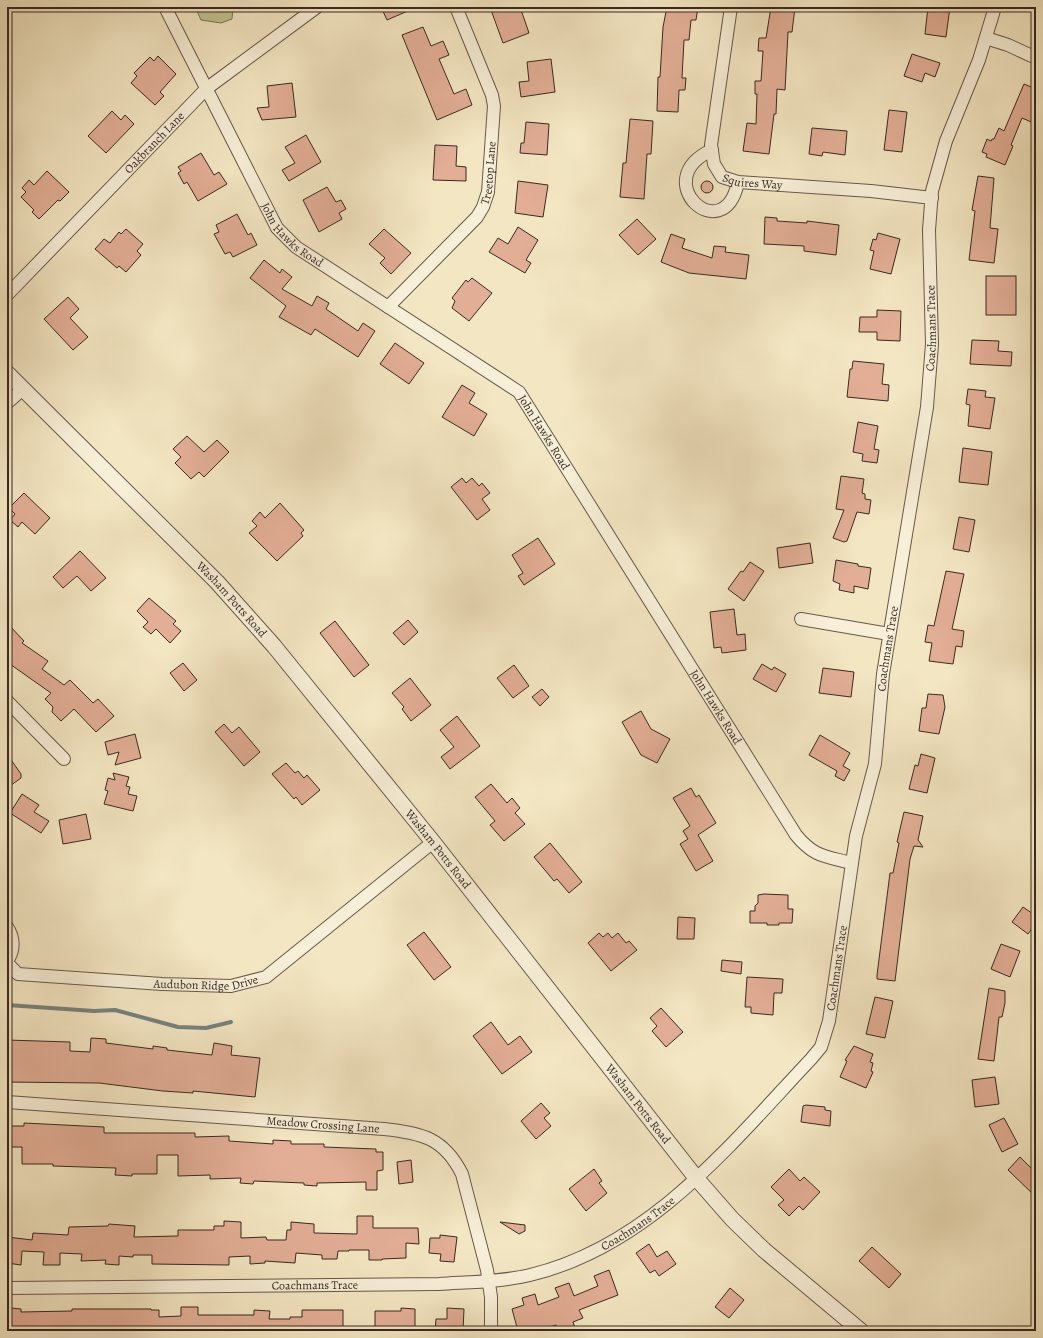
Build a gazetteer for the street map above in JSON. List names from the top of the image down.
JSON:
{
  "streets": {
    "street": [
      "Oakbranch Lane",
      "Treetop Lane",
      "Squires Way",
      "John Hawks Road",
      "Coachmans Trace",
      "Washam Potts Road",
      "Audubon Ridge Drive",
      "Meadow Crossing Lane"
    ]
  },
  "crossings": [
    ["Oakbranch Lane", "John Hawks Road"],
    ["Treetop Lane", "John Hawks Road"],
    ["Squires Way", "Coachmans Trace"],
    ["John Hawks Road", "Coachmans Trace"],
    ["Coachmans Trace", "Washam Potts Road"],
    ["Coachmans Trace", "Meadow Crossing Lane"],
    ["Washam Potts Road", "Audubon Ridge Drive"]
  ]
}
